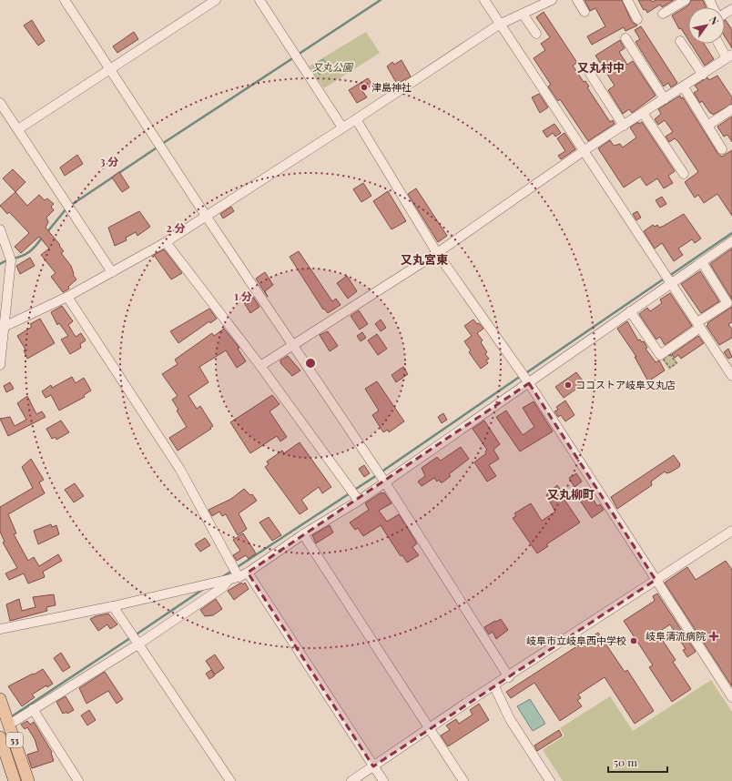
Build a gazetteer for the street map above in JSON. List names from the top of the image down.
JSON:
{
  "streets": {
    "main road": ["53"]
  },
  "districts": ["又丸村中", "又丸宮東", "又丸柳町"],
  "parks": ["又丸公園"],
  "places": {
    "other": ["津島神社", "ココストア岐阜又丸店", "岐阜市立岐阜西中学校"],
    "health": ["岐阜清流病院"]
  },
  "scale_bar": "50 m",
  "north": "top right",
  "rings": ["3 分", "2 分", "1 分"]
}
